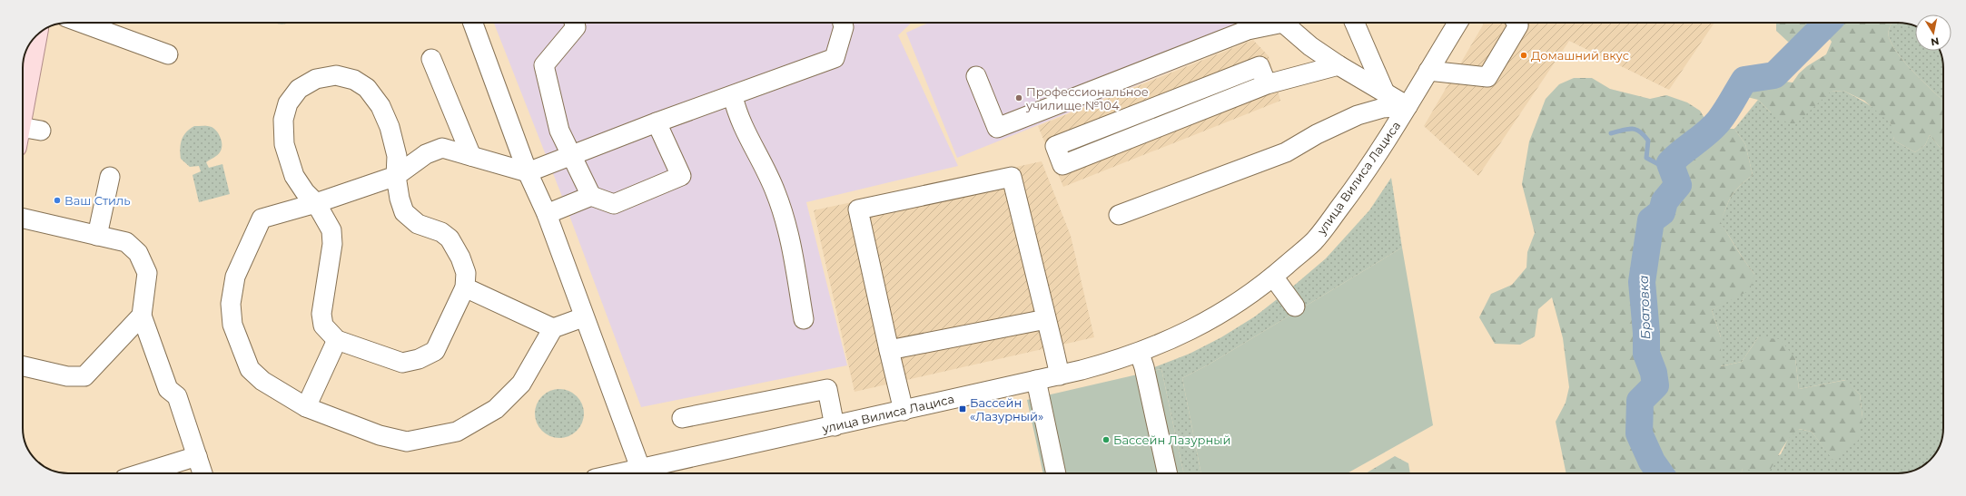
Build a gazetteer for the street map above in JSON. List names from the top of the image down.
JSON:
{
  "streets": {
    "street": ["улица Вилиса Лациса"]
  },
  "water": ["Братовка"],
  "places": {
    "other": [
      "Домашний вкус",
      "Профессиональное училище №104",
      "Ваш Стиль",
      "Бассейн Лазурный"
    ],
    "transit": ["Бассейн «Лазурный»"]
  },
  "north": "bottom"
}
